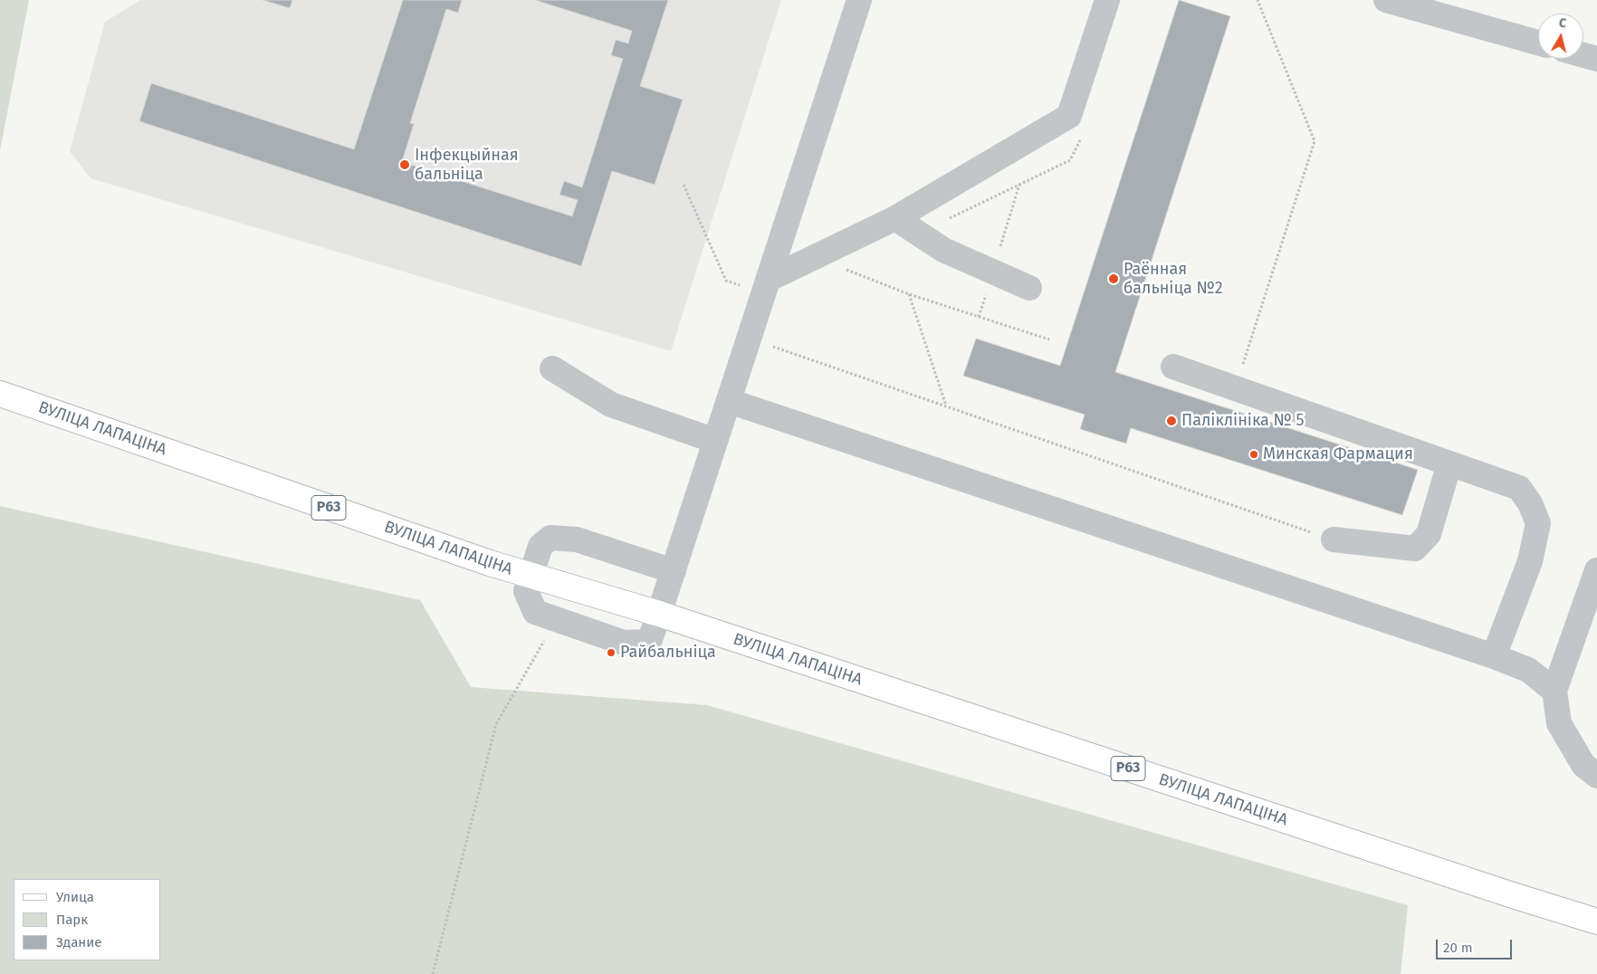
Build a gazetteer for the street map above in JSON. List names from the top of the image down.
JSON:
{
  "streets": {
    "main road": ["ВУЛІЦА ЛАПАЦІНА", "Р63"]
  },
  "places": [
    "Інфекцыйная бальніца",
    "Раённая бальніца №2",
    "Паліклініка № 5",
    "Минская Фармация",
    "Райбальніца"
  ],
  "legend": ["Улица", "Парк", "Здание"],
  "scale_bar": "20 m",
  "north": "top"
}
